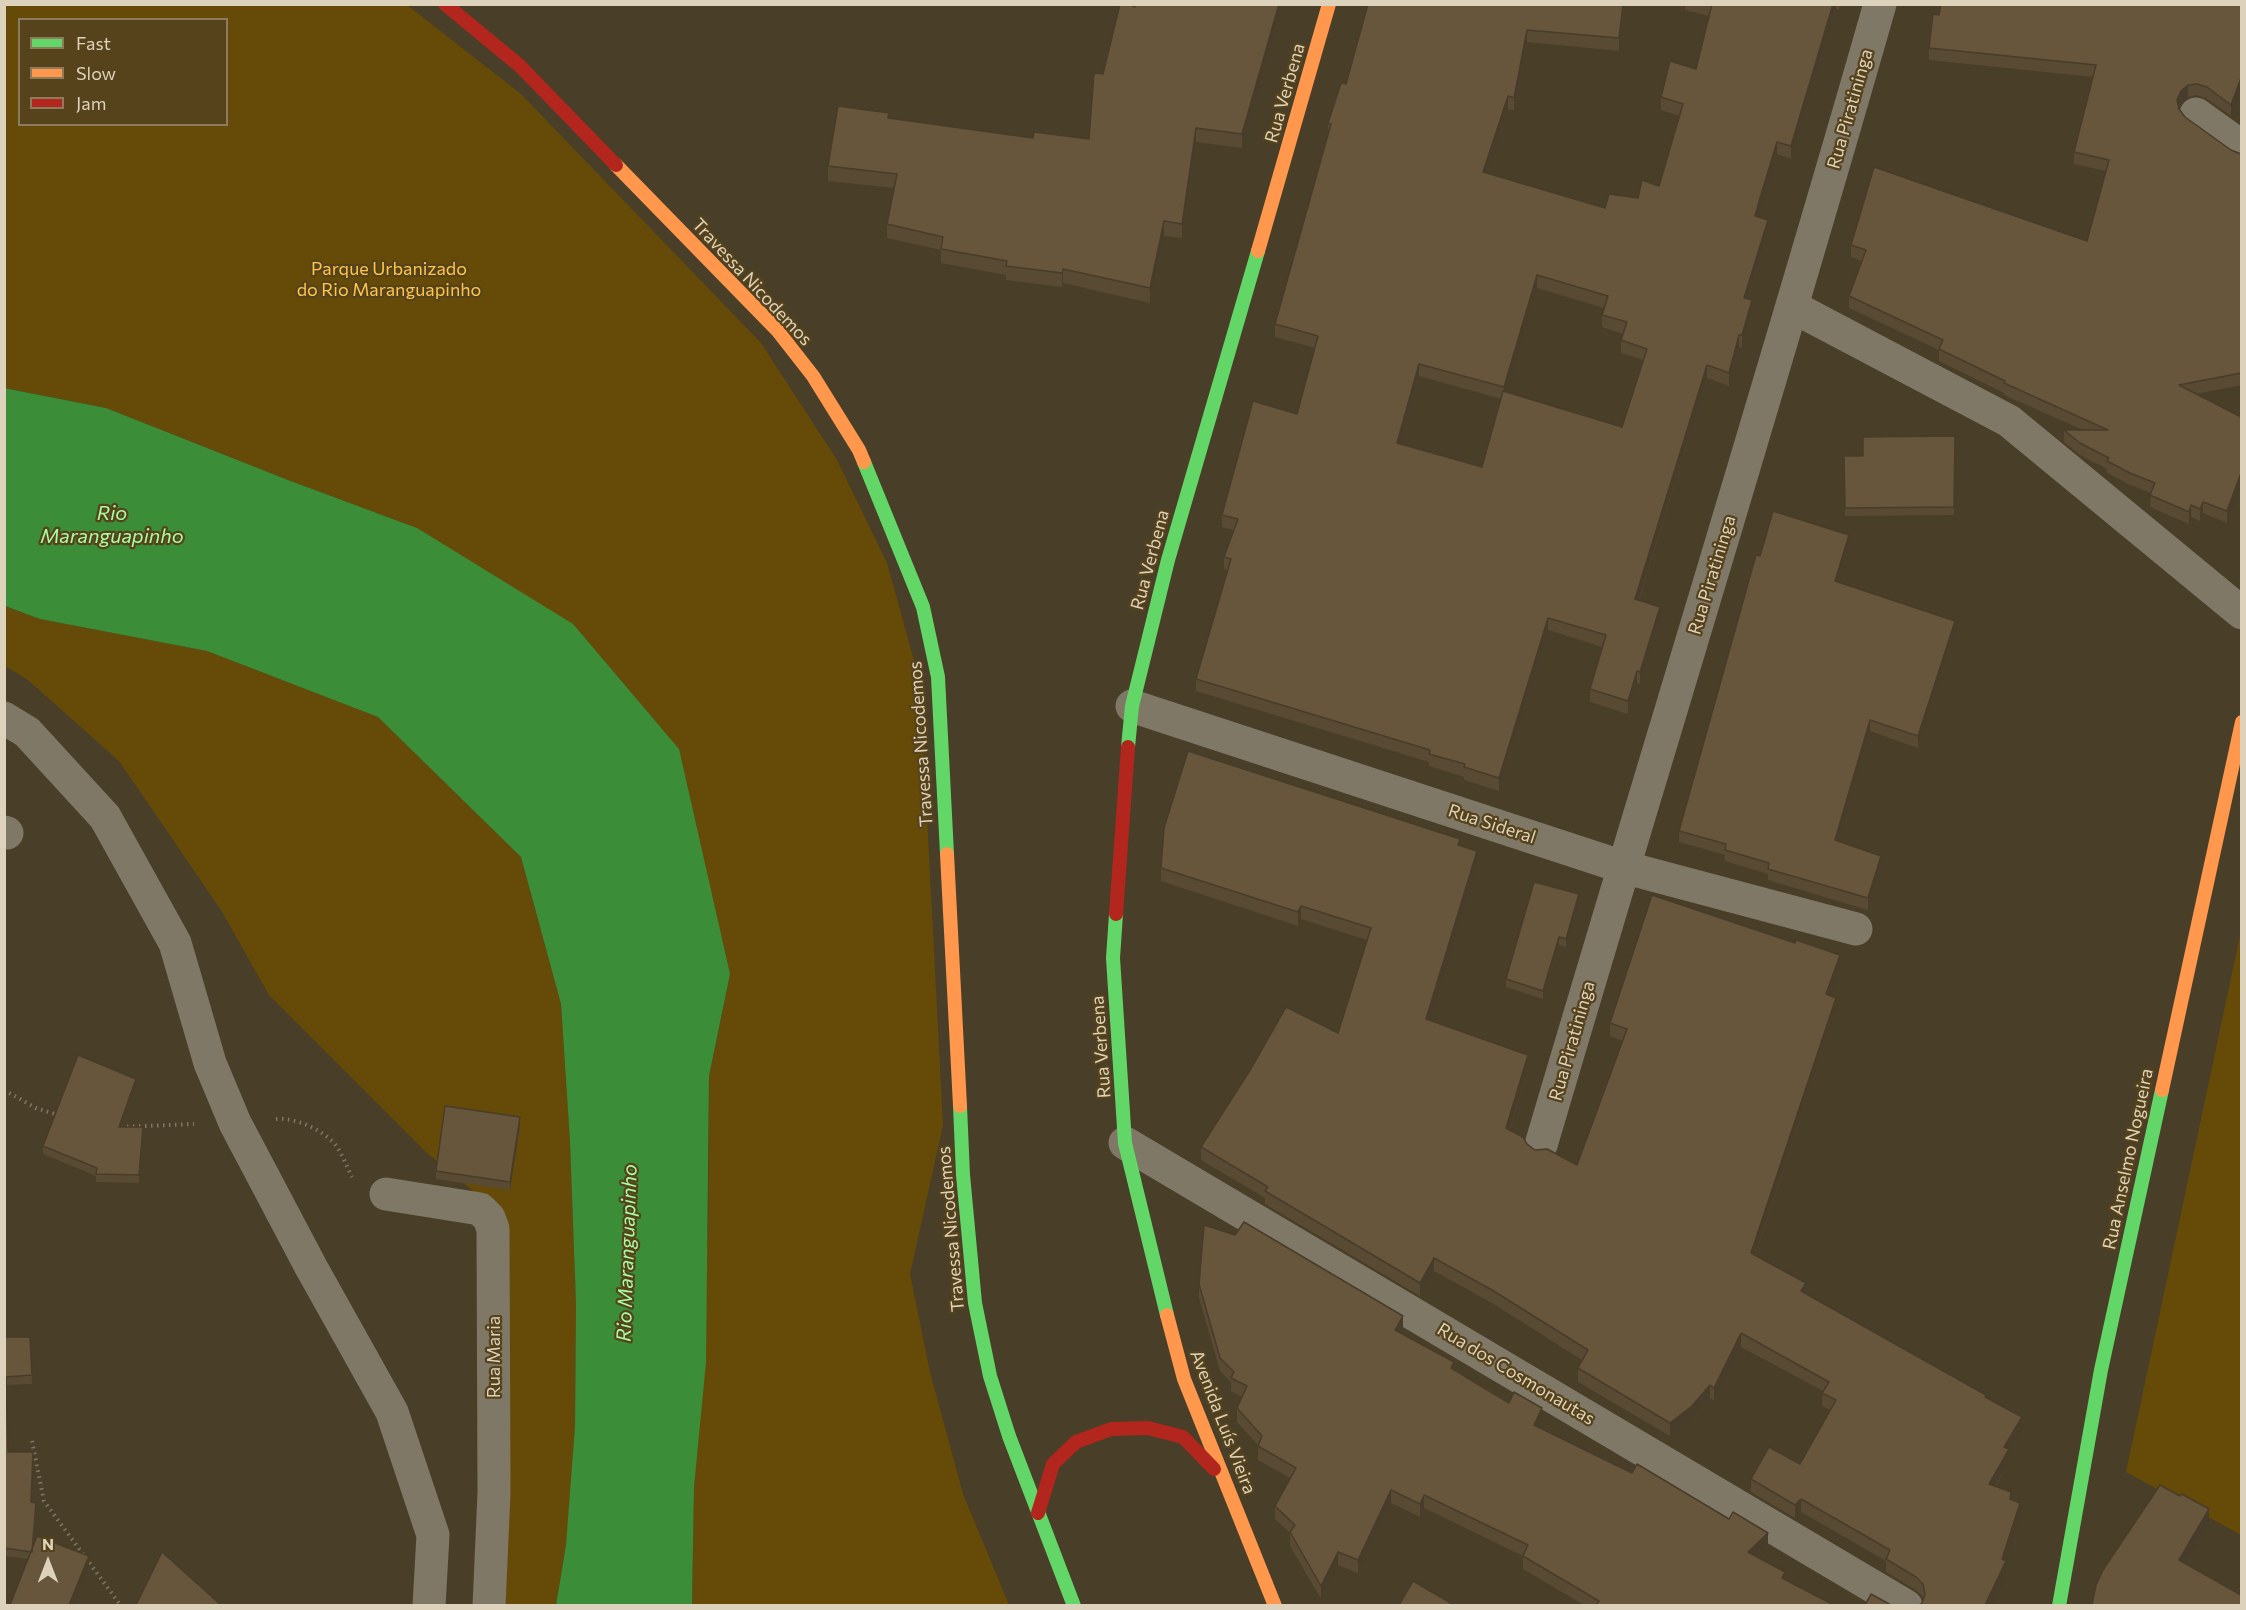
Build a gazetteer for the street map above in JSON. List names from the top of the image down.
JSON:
{
  "streets": {
    "main road": [
      "Rua Verbena",
      "Travessa Nicodemos",
      "Rua Anselmo Nogueira",
      "Avenida Luís Vieira"
    ],
    "street": [
      "Rua Piratininga",
      "Rua Sideral",
      "Rua Maria",
      "Rua dos Cosmonautas"
    ]
  },
  "crossings": [
    ["Rua Verbena", "Rua Sideral"],
    ["Rua Verbena", "Rua dos Cosmonautas"],
    ["Rua Verbena", "Avenida Luís Vieira"],
    ["Rua Piratininga", "Rua Sideral"],
    ["Rua dos Cosmonautas", "Avenida Luís Vieira"]
  ],
  "water": ["Rio Maranguapinho"],
  "parks": ["Parque Urbanizado do Rio Maranguapinho"],
  "legend": ["Fast", "Slow", "Jam"],
  "north": "top"
}
